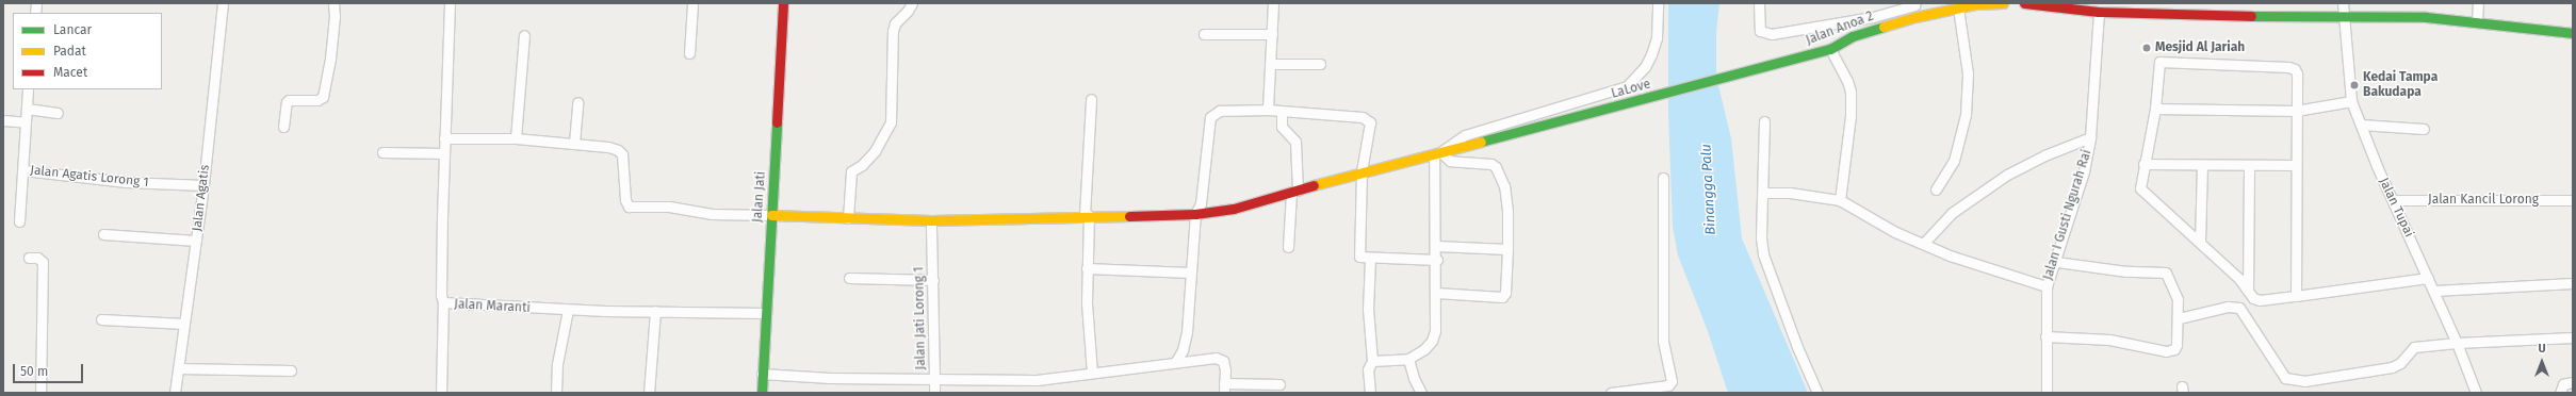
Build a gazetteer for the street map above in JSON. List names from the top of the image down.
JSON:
{
  "streets": {
    "street": [
      "Jalan Anoa 2",
      "LaLove",
      "Jalan Agatis Lorong 1",
      "Jalan Jati",
      "Jalan Agatis",
      "Jalan Kancil Lorong",
      "Jalan Tupai",
      "Jalan I Gusti Ngurah Rai",
      "Jalan Maranti",
      "Jalan Jati Lorong 1"
    ]
  },
  "crossings": [
    ["Jalan Anoa 2", "LaLove"],
    ["LaLove", "Jalan Jati Lorong 1"],
    ["Jalan Agatis Lorong 1", "Jalan Agatis"],
    ["Jalan Jati", "Jalan Maranti"],
    ["Jalan Jati", "Jalan Jati Lorong 1"],
    ["Jalan Kancil Lorong", "Jalan Tupai"]
  ],
  "water": ["Binangga Palu"],
  "places": ["Mesjid Al Jariah", "Kedai Tampa Bakudapa"],
  "legend": ["Lancar", "Padat", "Macet"],
  "scale_bar": "50 m",
  "north": "top"
}
